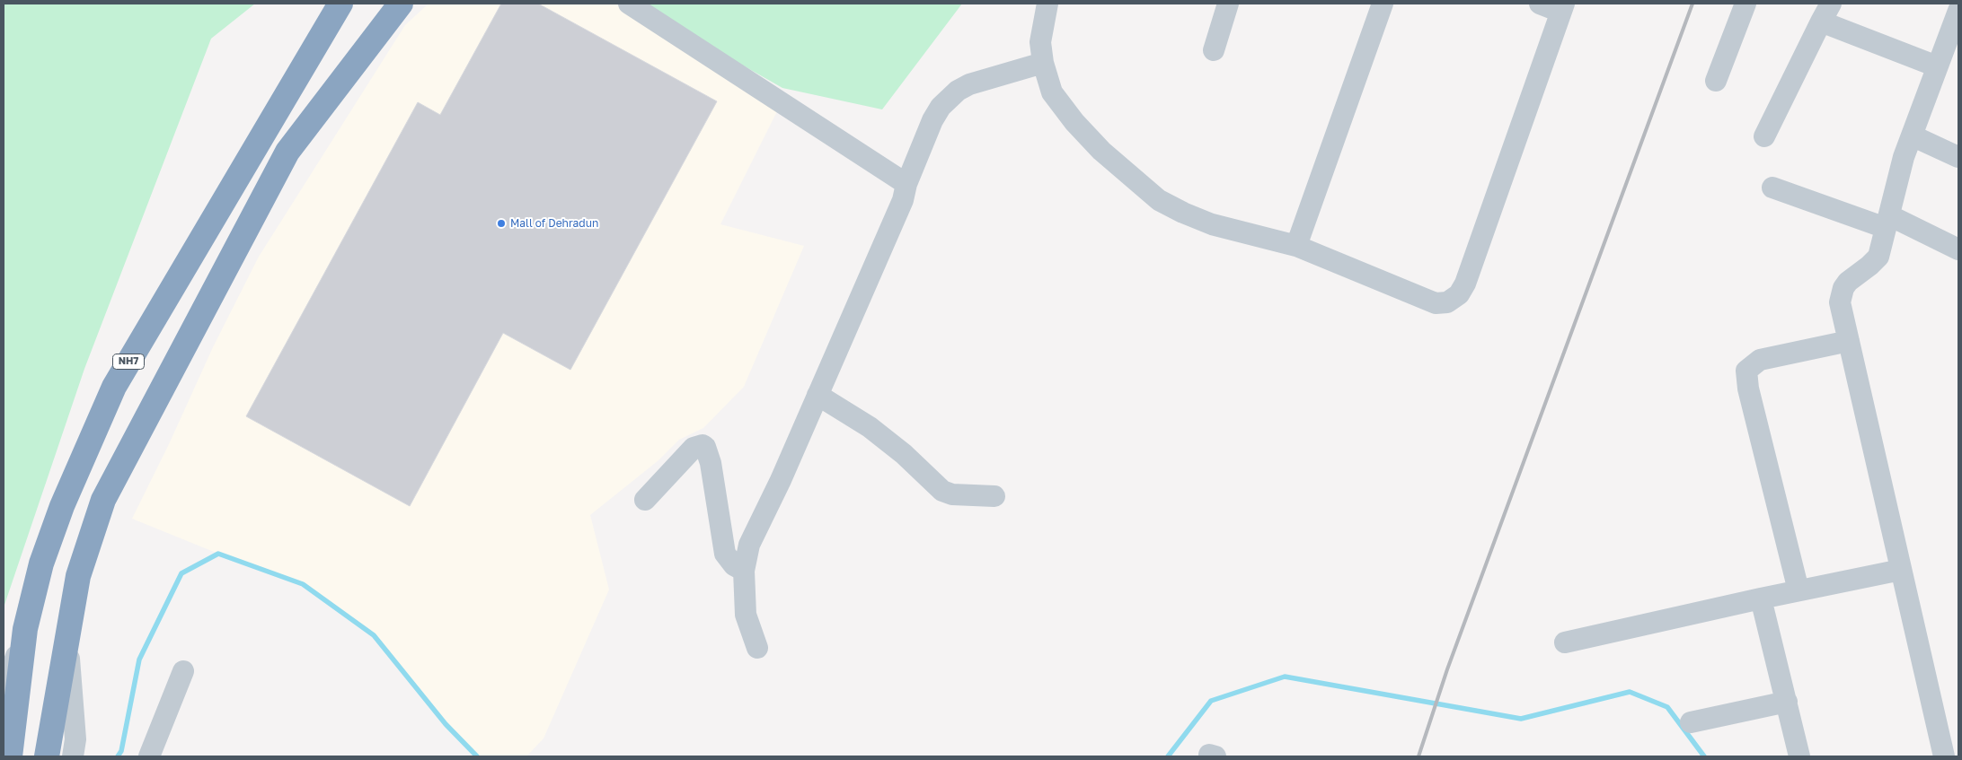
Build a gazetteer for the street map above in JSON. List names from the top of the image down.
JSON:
{
  "streets": {
    "highway": ["NH7"]
  },
  "places": ["Mall of Dehradun"]
}
